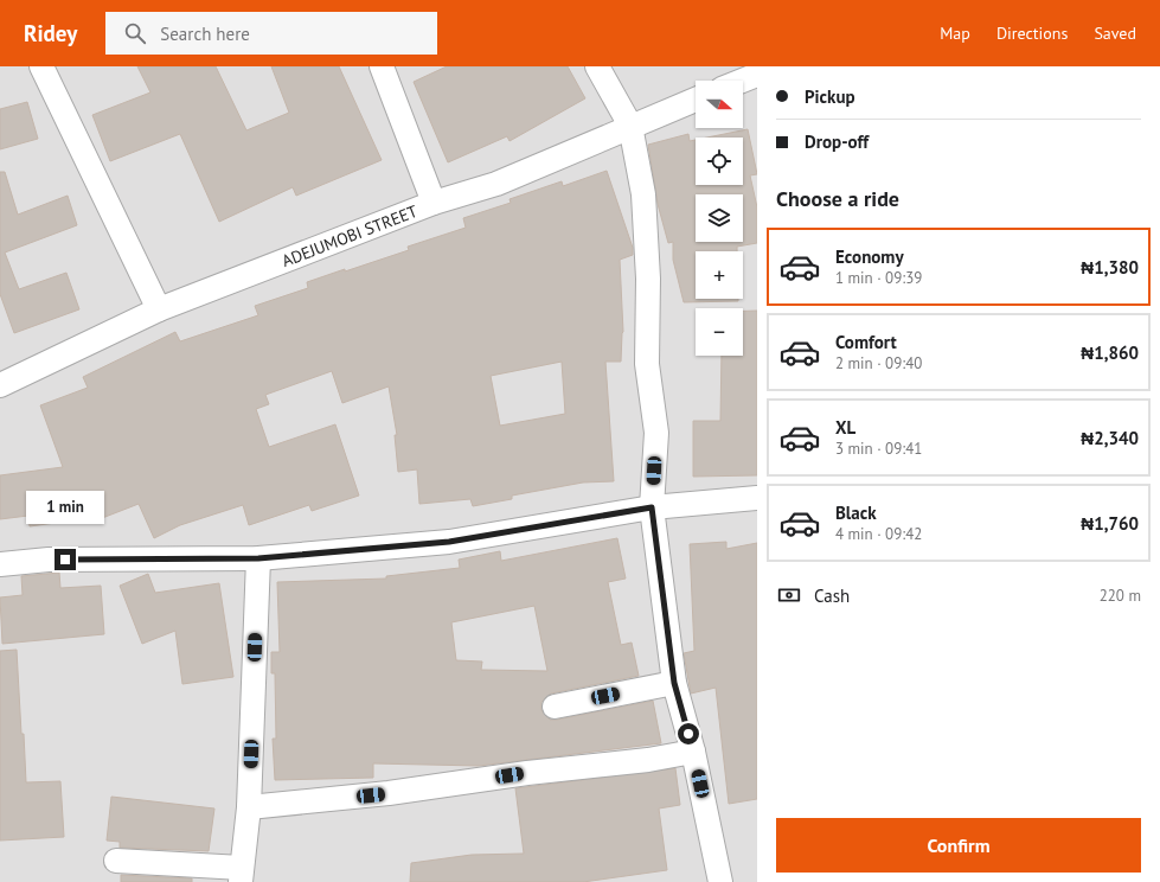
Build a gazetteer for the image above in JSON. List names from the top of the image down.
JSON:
{
  "streets": {
    "street": ["ADEJUMOBI STREET"]
  },
  "north": "right",
  "page": {
    "header": "Ridey",
    "search": "Search here",
    "nav": ["Map", "Directions", "Saved"],
    "banner": ["Pickup", "Drop-off"],
    "map_buttons": ["+", "−"],
    "heading": "Choose a ride",
    "list": [
      {
        "name": "Economy",
        "note": "1 min · 09:39",
        "value": "₦1,380"
      },
      {
        "name": "Comfort",
        "note": "2 min · 09:40",
        "value": "₦1,860"
      },
      {
        "name": "XL",
        "note": "3 min · 09:41",
        "value": "₦2,340"
      },
      {
        "name": "Black",
        "note": "4 min · 09:42",
        "value": "₦1,760"
      }
    ],
    "bubble": "1 min",
    "pay": ["Cash", "220 m"],
    "buttons": "Confirm"
  }
}
